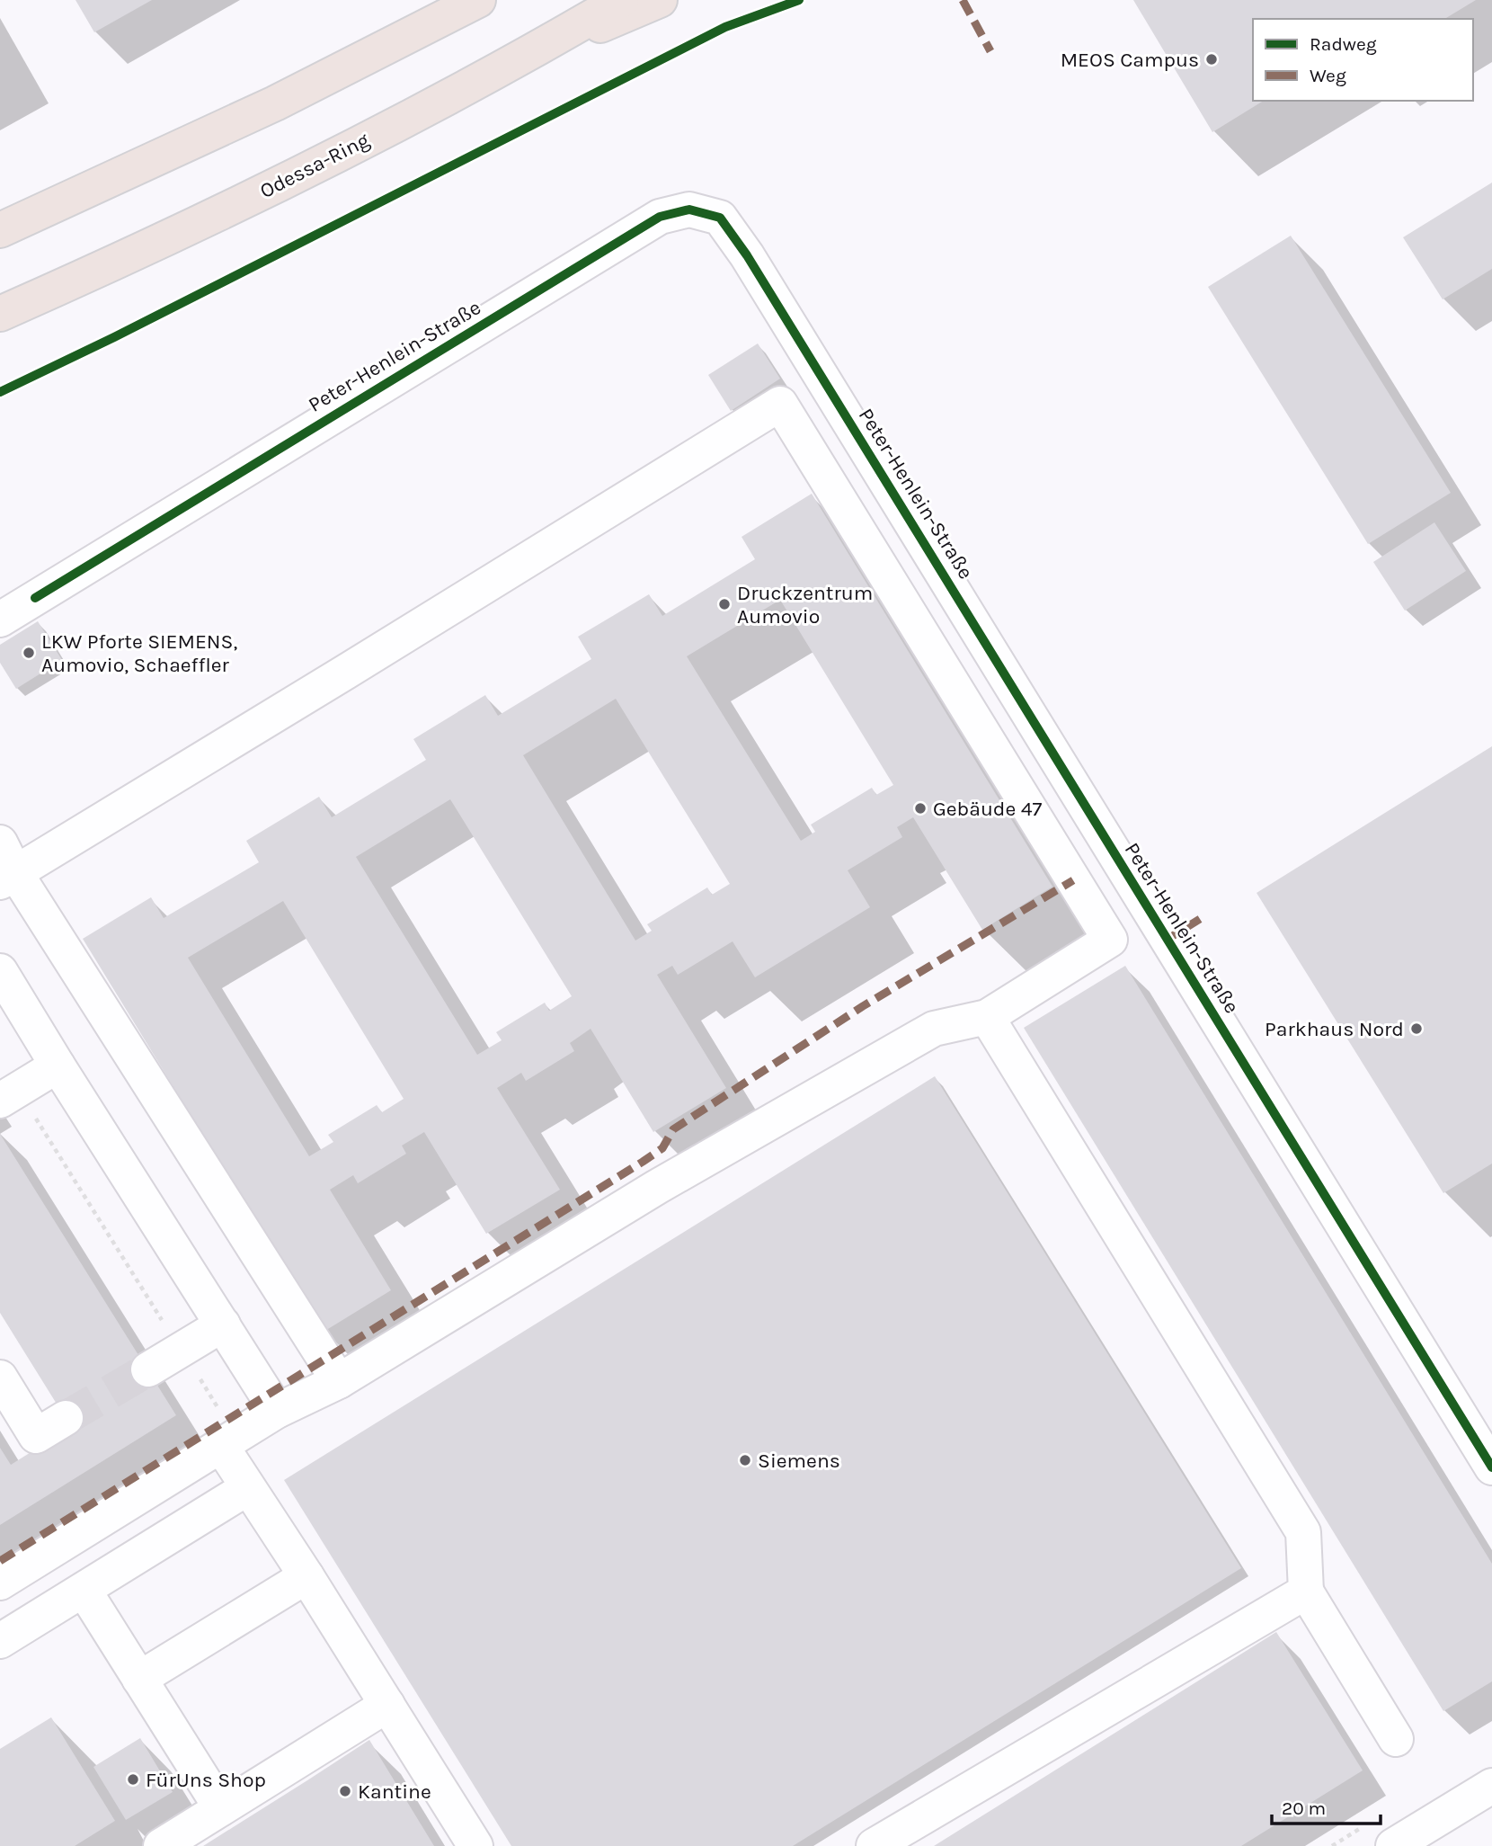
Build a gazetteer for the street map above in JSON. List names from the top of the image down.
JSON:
{
  "streets": {
    "highway": ["Odessa-Ring"],
    "street": ["Peter-Henlein-Straße"]
  },
  "places": [
    "MEOS Campus",
    "Druckzentrum Aumovio",
    "LKW Pforte SIEMENS, Aumovio, Schaeffler",
    "Gebäude 47",
    "Parkhaus Nord",
    "Siemens",
    "FürUns Shop",
    "Kantine"
  ],
  "legend": ["Radweg", "Weg"],
  "scale_bar": "20 m"
}
